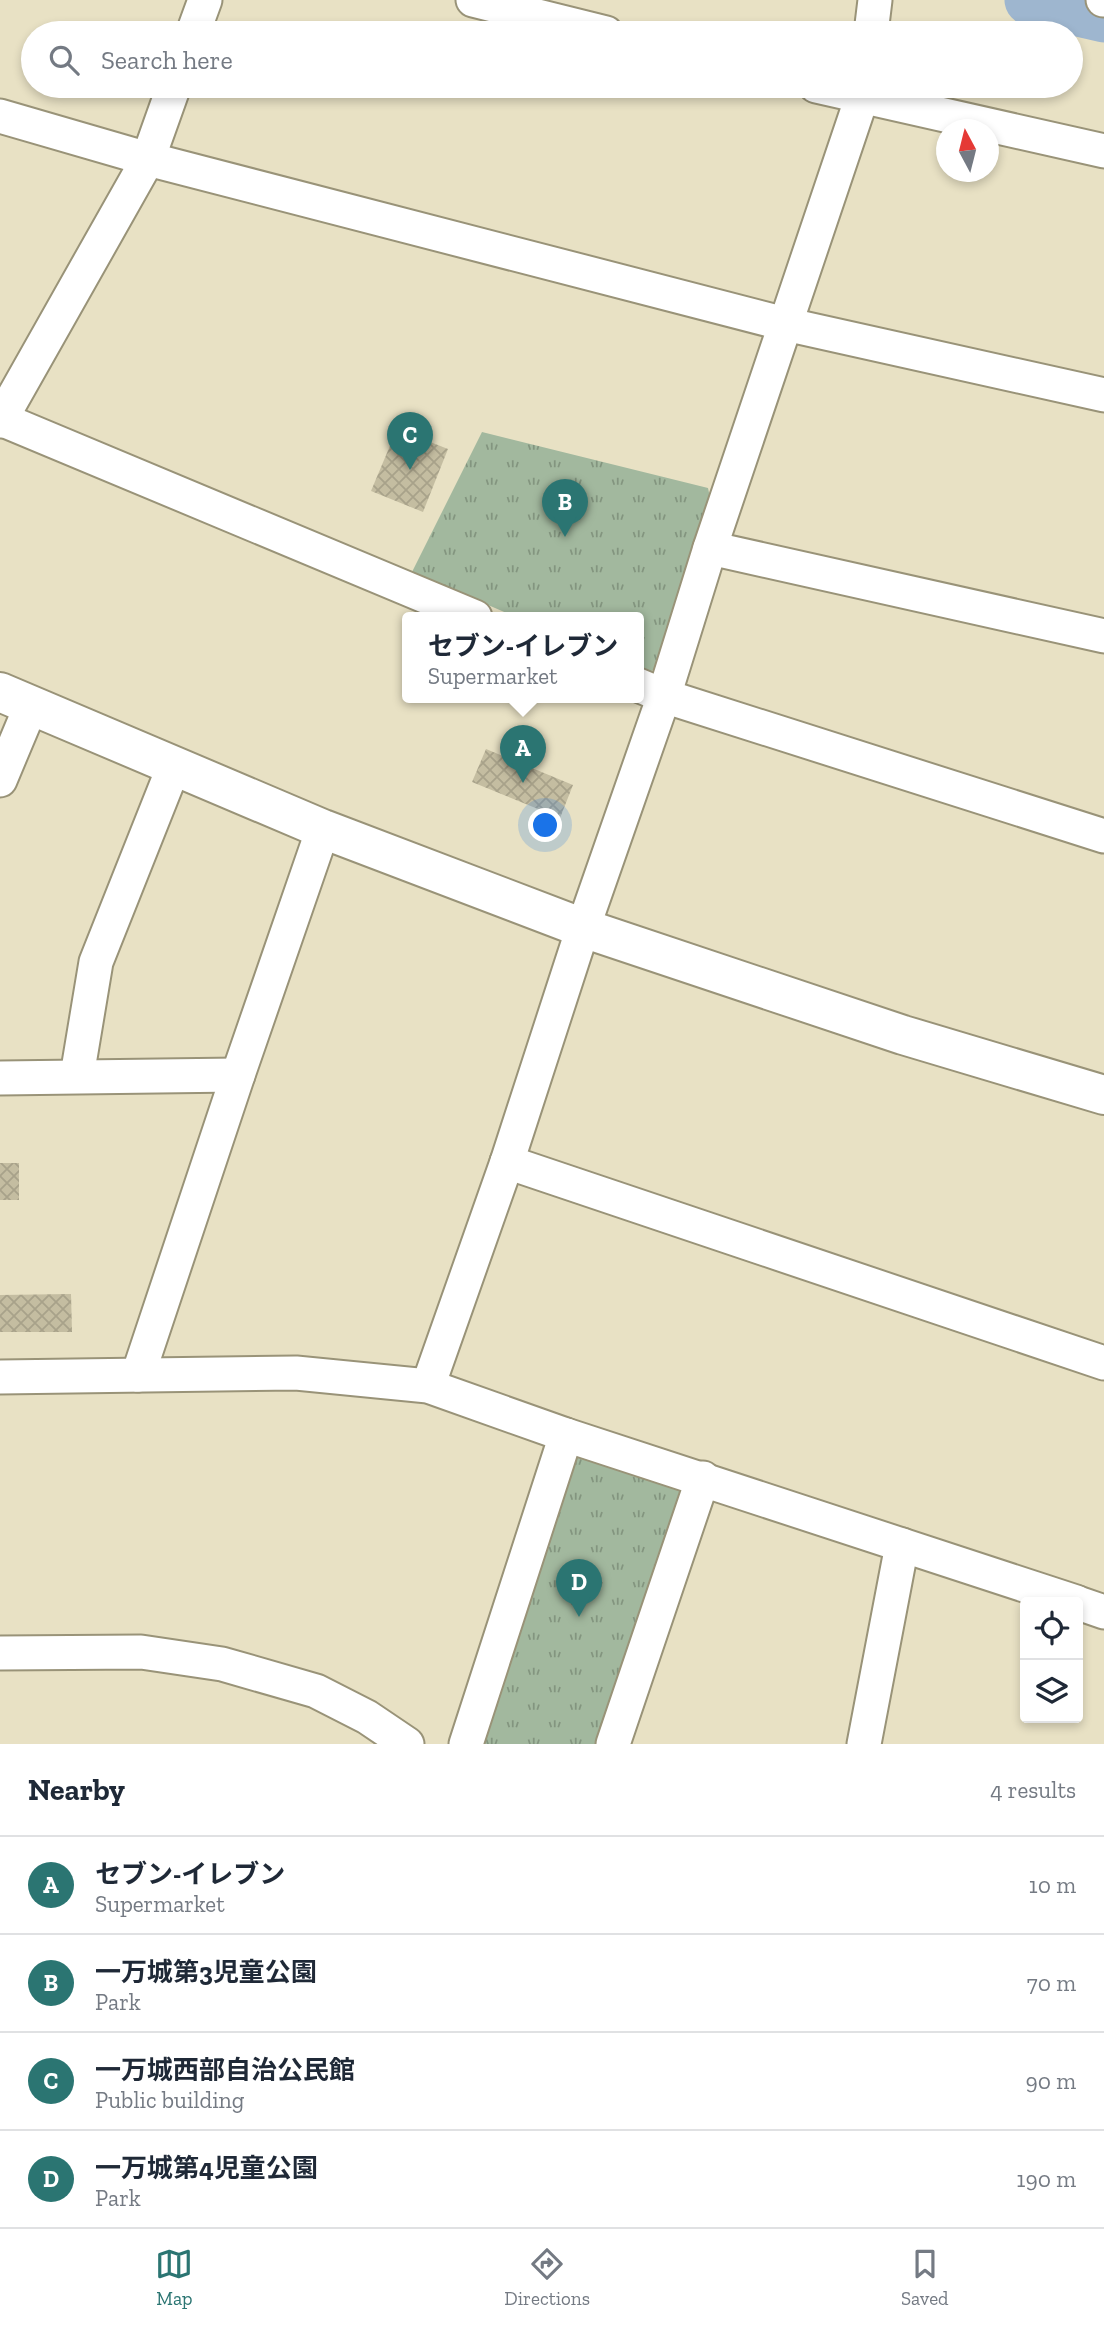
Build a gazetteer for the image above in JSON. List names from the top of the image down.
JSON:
{
  "north": "top",
  "page": {
    "search": "Search here",
    "pins": [
      "C",
      "B",
      "A",
      "D"
    ],
    "popup": ["セブン-イレブン", "Supermarket"],
    "heading": ["Nearby", "4 results"],
    "list": [
      {
        "mark": "A",
        "name": "セブン-イレブン",
        "note": "Supermarket",
        "value": "10 m"
      },
      {
        "mark": "B",
        "name": "一万城第3児童公園",
        "note": "Park",
        "value": "70 m"
      },
      {
        "mark": "C",
        "name": "一万城西部自治公民館",
        "note": "Public building",
        "value": "90 m"
      },
      {
        "mark": "D",
        "name": "一万城第4児童公園",
        "note": "Park",
        "value": "190 m"
      }
    ],
    "nav": ["Map", "Directions", "Saved"]
  }
}
